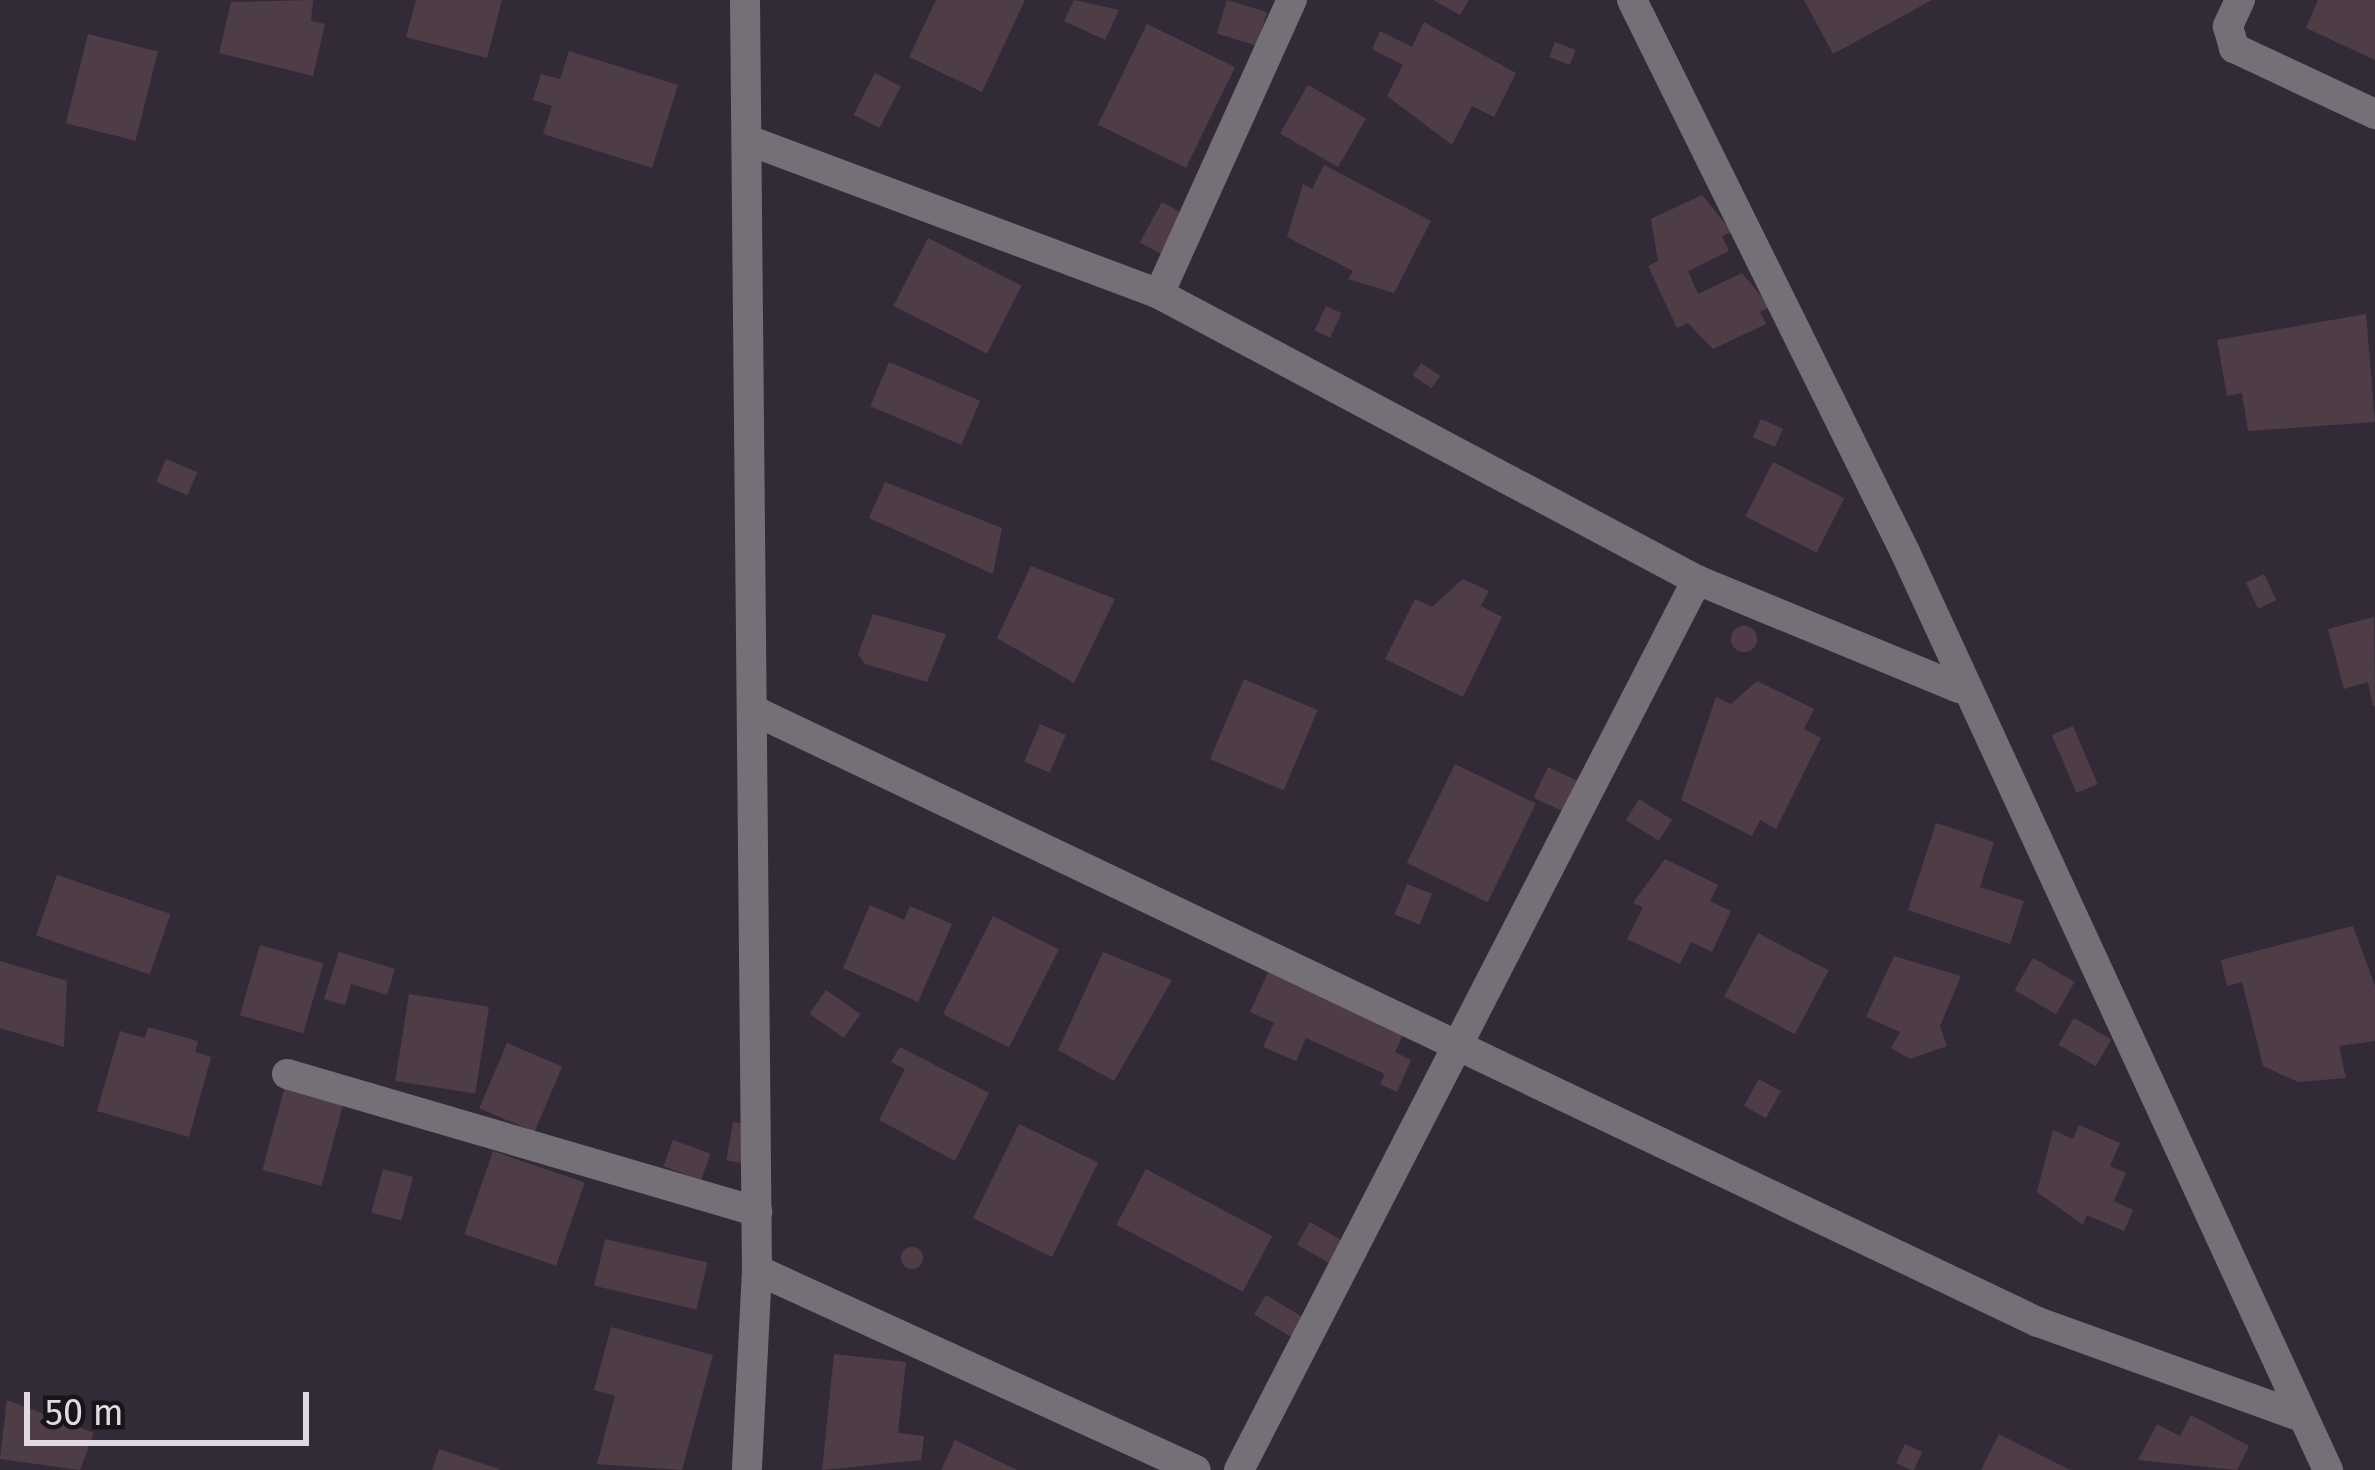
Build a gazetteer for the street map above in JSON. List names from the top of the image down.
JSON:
{
  "scale_bar": "50 m"
}
